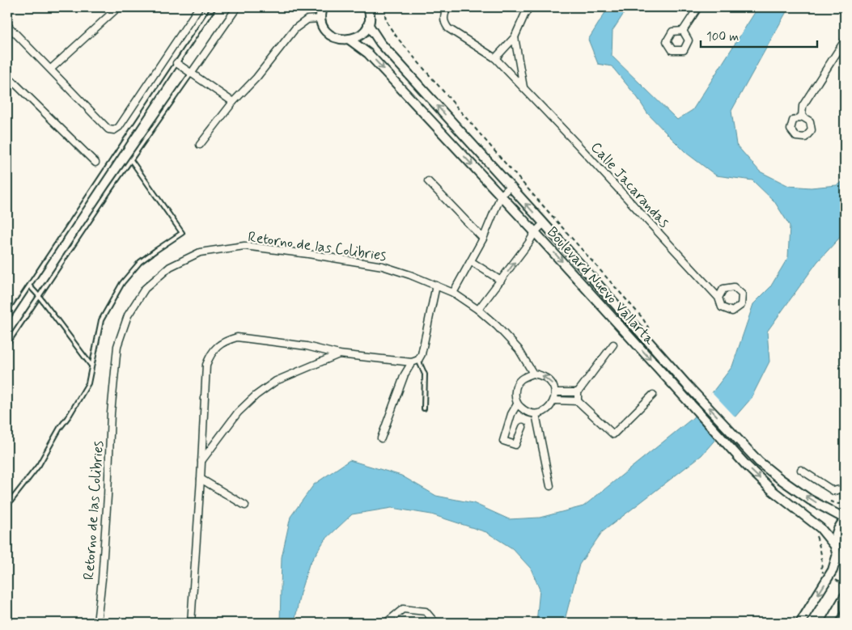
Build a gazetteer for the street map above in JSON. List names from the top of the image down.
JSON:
{
  "streets": {
    "main road": ["Boulevard Nuevo Vallarta"],
    "street": ["Calle Jacarandas", "Retorno de las Colibries"]
  },
  "scale_bar": "100 m"
}
